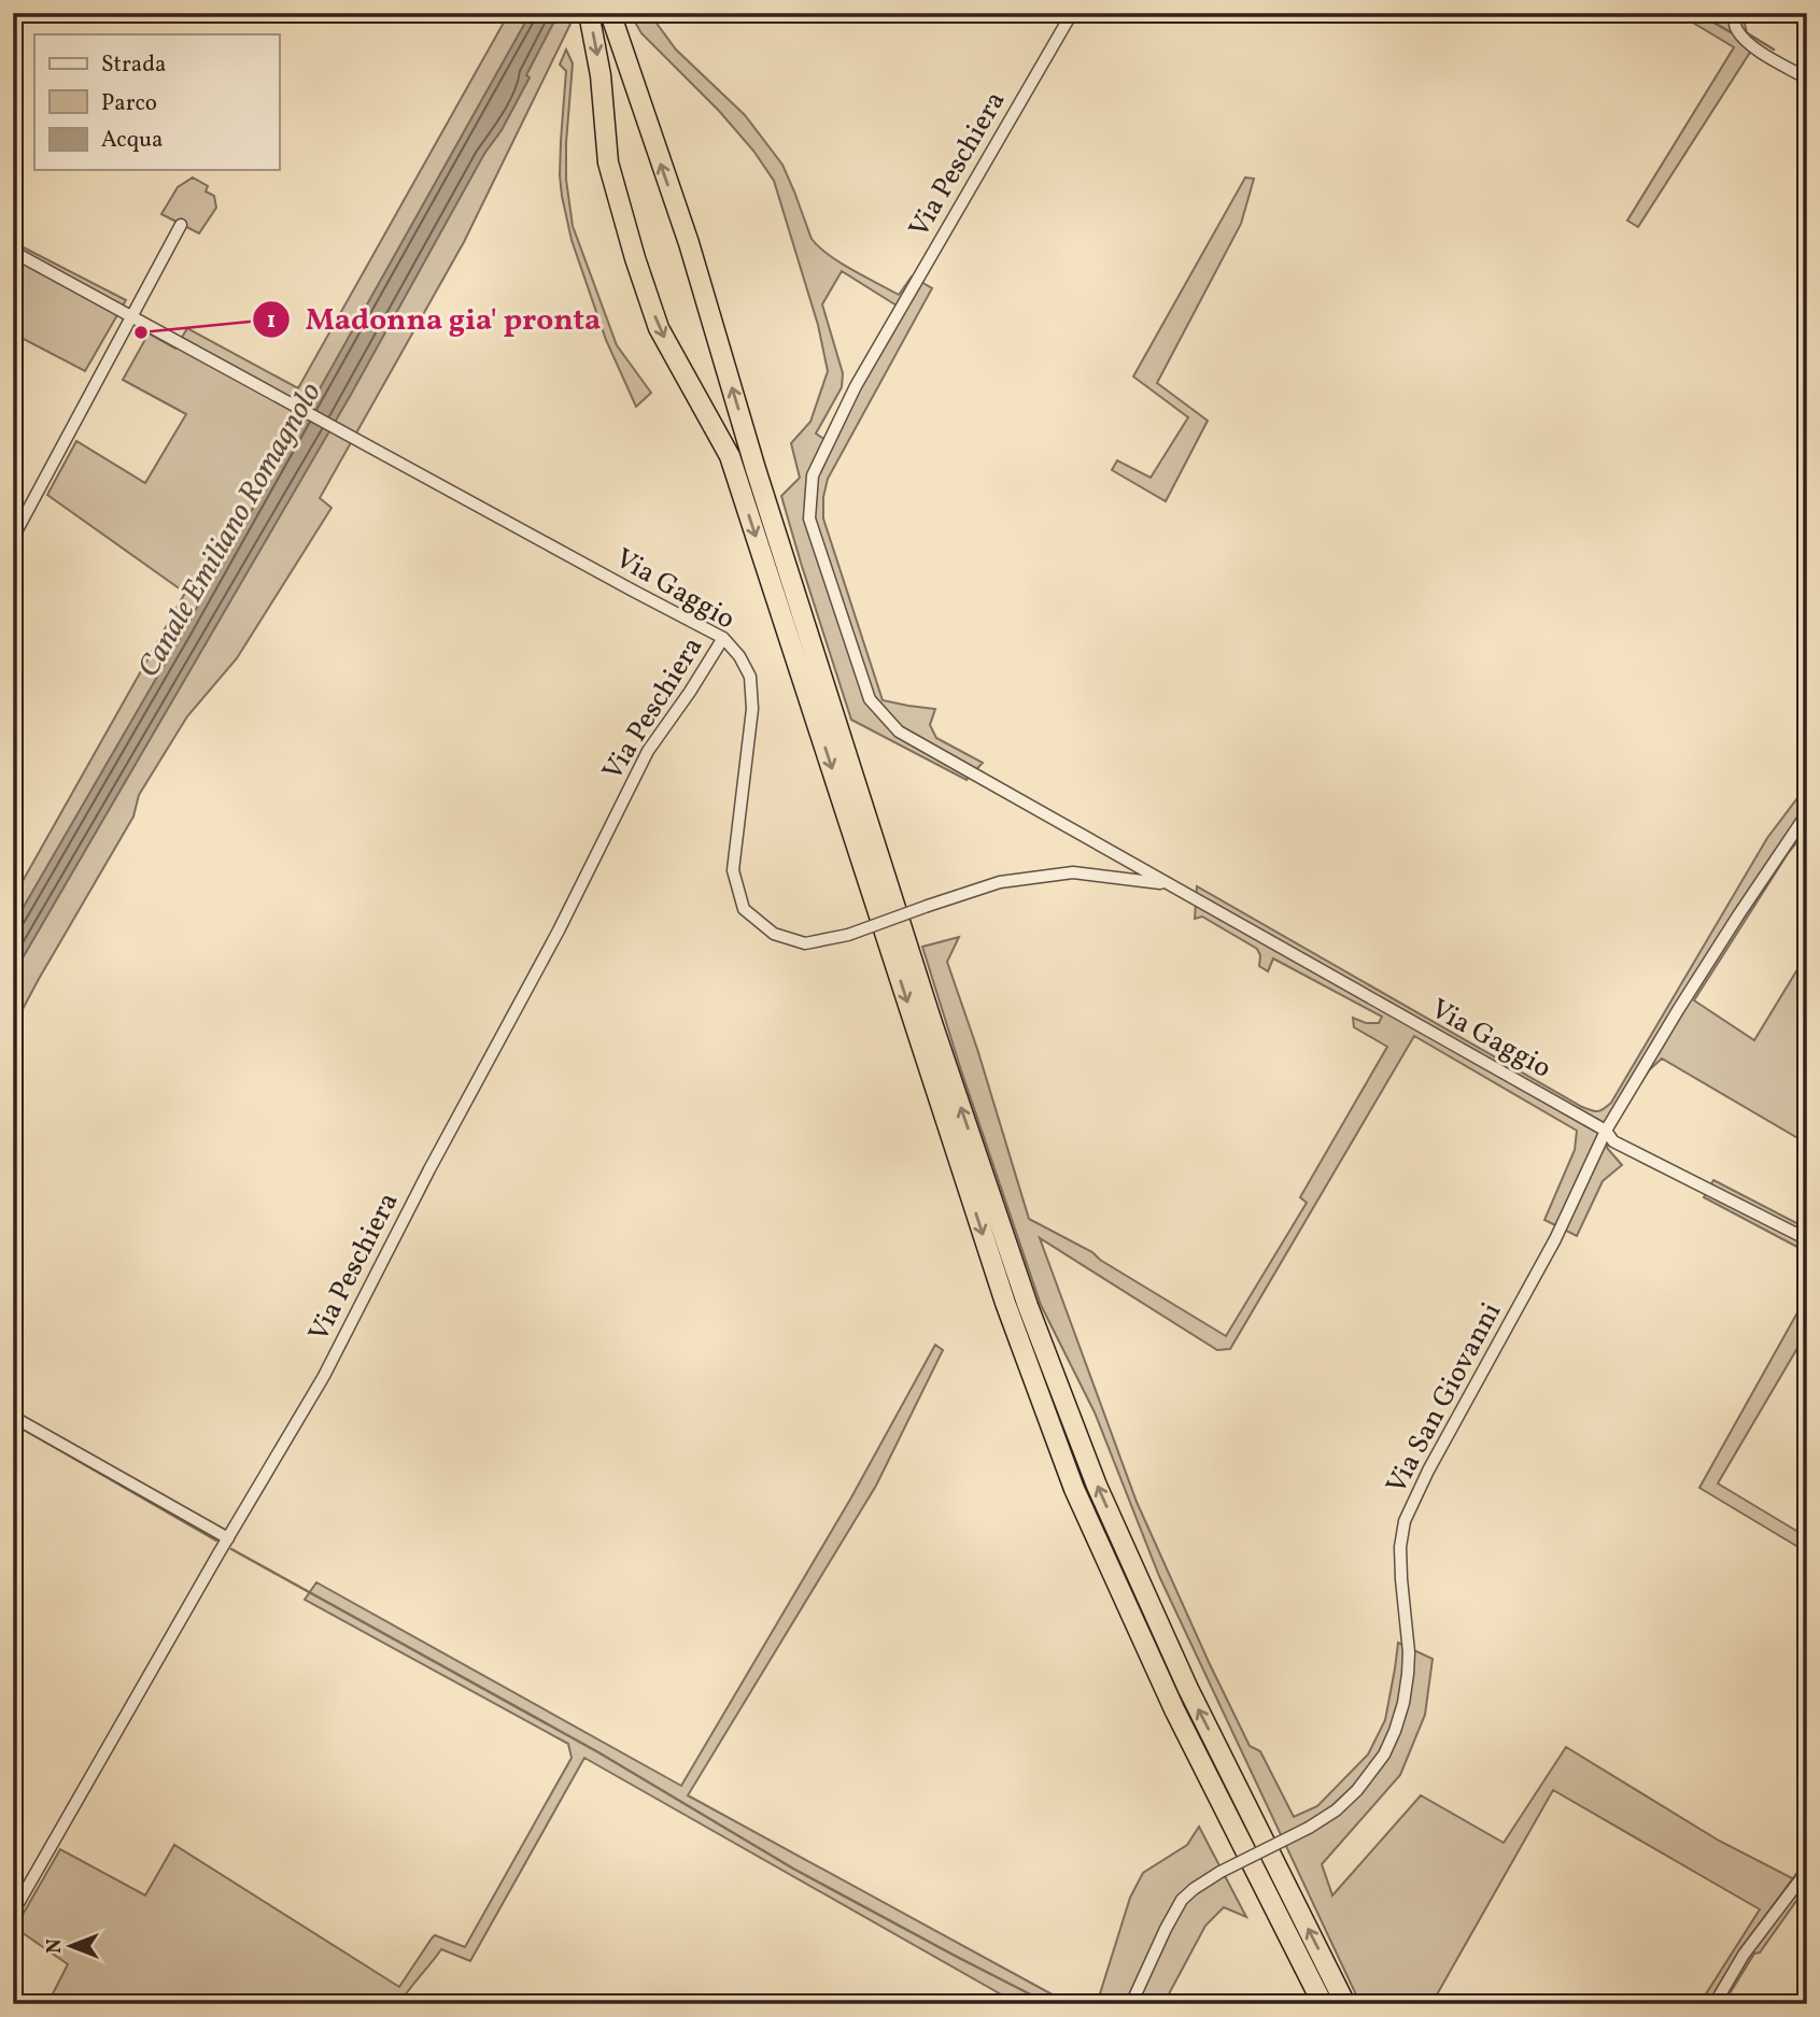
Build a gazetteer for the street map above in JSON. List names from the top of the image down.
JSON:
{
  "streets": {
    "street": ["Via Peschiera", "Via Gaggio", "Via San Giovanni"]
  },
  "crossings": [
    ["Via Peschiera", "Via Gaggio"],
    ["Via Gaggio", "Via San Giovanni"]
  ],
  "water": ["Canale Emiliano Romagnolo"],
  "places": ["Madonna gia' pronta"],
  "legend": ["Strada", "Parco", "Acqua"],
  "north": "left"
}
